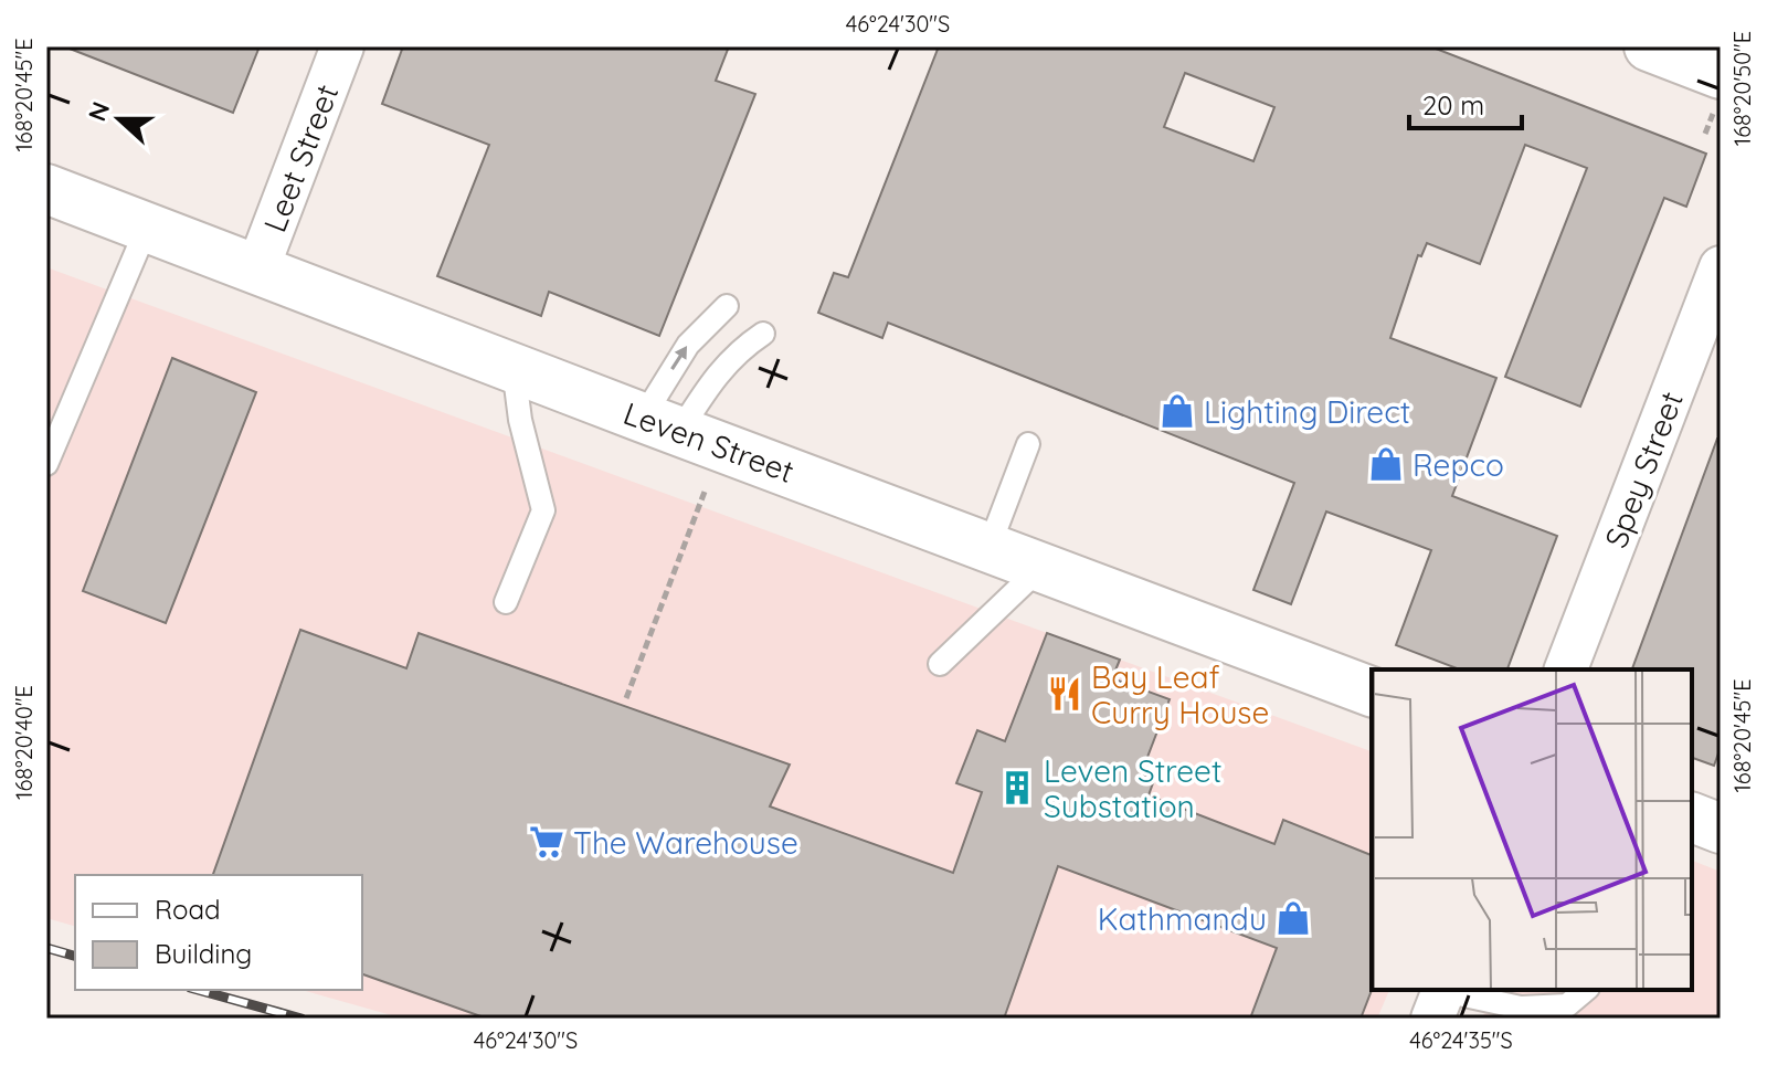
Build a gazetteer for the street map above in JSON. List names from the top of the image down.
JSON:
{
  "streets": {
    "street": ["Leet Street", "Leven Street", "Spey Street"]
  },
  "crossings": [
    ["Leet Street", "Leven Street"]
  ],
  "places": {
    "shop": ["Lighting Direct", "Repco", "Kathmandu"],
    "restaurant": ["Bay Leaf Curry House"],
    "building": ["Leven Street Substation"],
    "supermarket": ["The Warehouse"]
  },
  "legend": ["Road", "Building"],
  "scale_bar": "20 m",
  "north": "left",
  "coordinates": [
    "46°24'30\"S",
    "168°20'50\"E",
    "168°20'45\"E",
    "168°20'40\"E",
    "46°24'35\"S"
  ]
}
